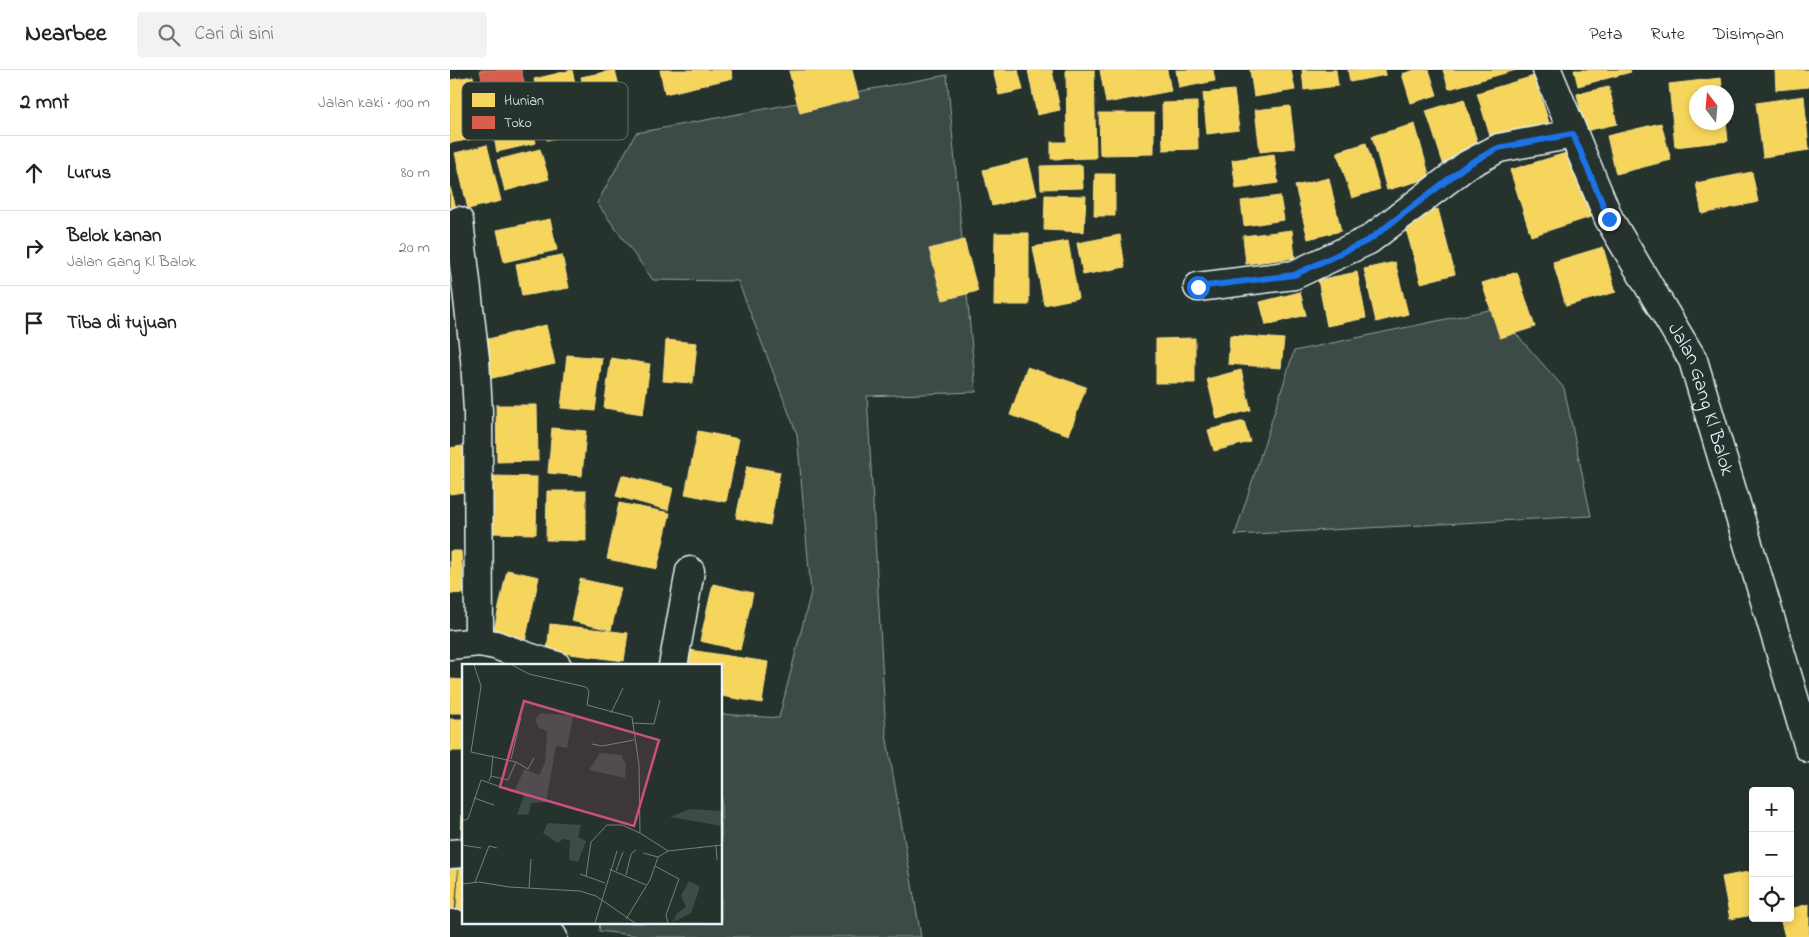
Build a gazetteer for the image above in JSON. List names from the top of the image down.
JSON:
{
  "streets": {
    "street": ["Jalan Gang Kl Balok"]
  },
  "legend": ["Hunian", "Toko"],
  "north": "top",
  "page": {
    "header": "Nearbee",
    "search": "Cari di sini",
    "nav": ["Peta", "Rute", "Disimpan"],
    "heading": ["2 mnt", "Jalan kaki · 100 m"],
    "list": [
      ["Lurus", "80 m"],
      ["Belok kanan", "Jalan Gang Kl Balok", "20 m"],
      "Tiba di tujuan"
    ],
    "map_buttons": ["+", "−"]
  }
}
